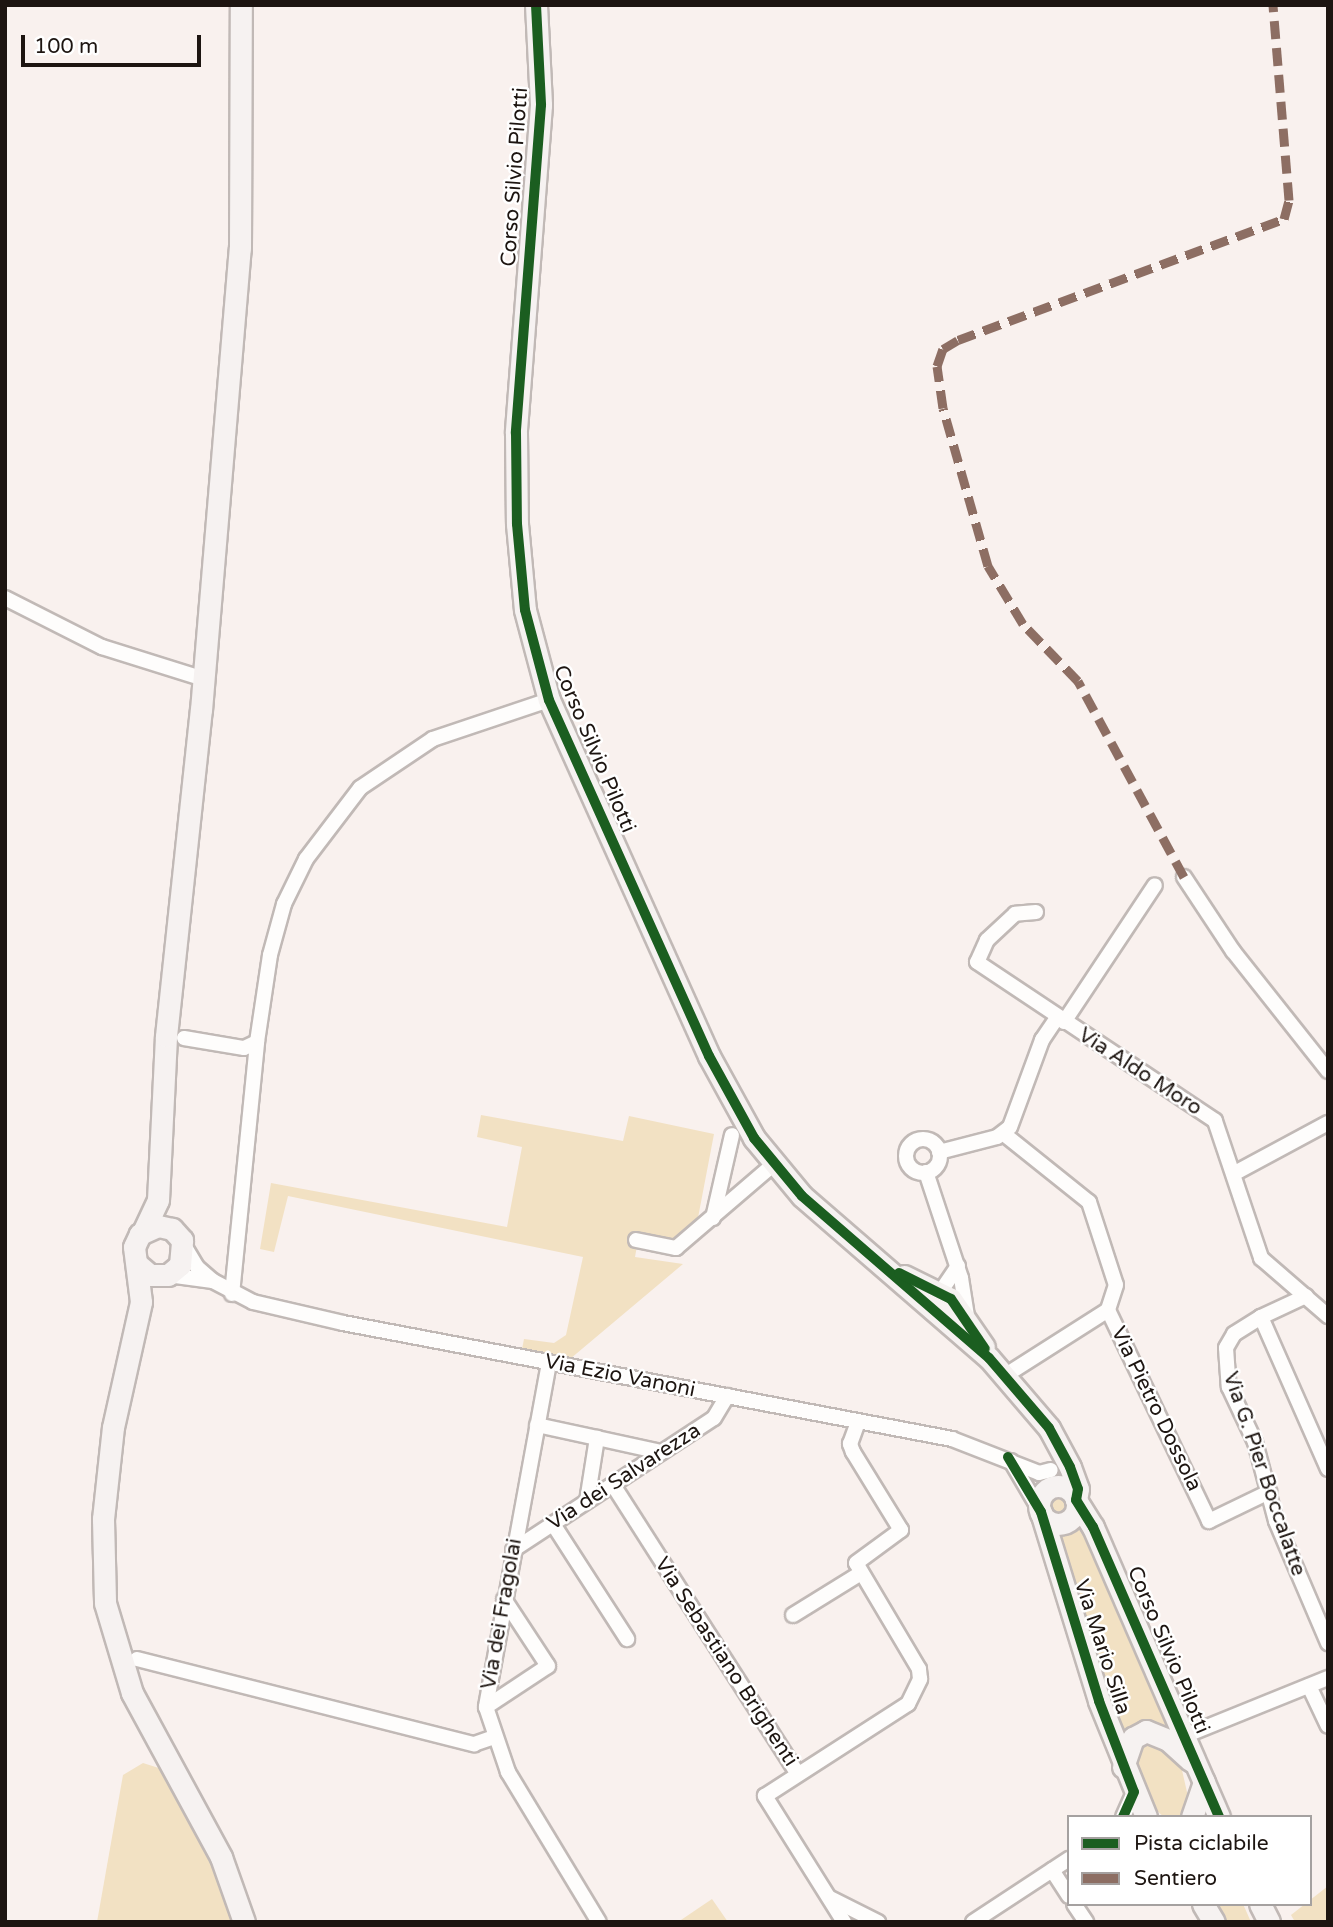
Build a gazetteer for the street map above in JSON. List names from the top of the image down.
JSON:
{
  "streets": {
    "street": [
      "Corso Silvio Pilotti",
      "Via Aldo Moro",
      "Via Ezio Vanoni",
      "Via Pietro Dossola",
      "Via G. Pier Boccalatte",
      "Via dei Salvarezza",
      "Via dei Fragolai",
      "Via Mario Silla",
      "Via Sebastiano Brighenti"
    ]
  },
  "crossings": [
    ["Corso Silvio Pilotti", "Via Pietro Dossola"],
    ["Corso Silvio Pilotti", "Via Mario Silla"],
    ["Via Aldo Moro", "Via G. Pier Boccalatte"],
    ["Via Ezio Vanoni", "Via dei Salvarezza"],
    ["Via Ezio Vanoni", "Via dei Fragolai"],
    ["Via Pietro Dossola", "Via G. Pier Boccalatte"],
    ["Via dei Salvarezza", "Via dei Fragolai"],
    ["Via dei Salvarezza", "Via Sebastiano Brighenti"]
  ],
  "legend": ["Pista ciclabile", "Sentiero"],
  "scale_bar": "100 m"
}
